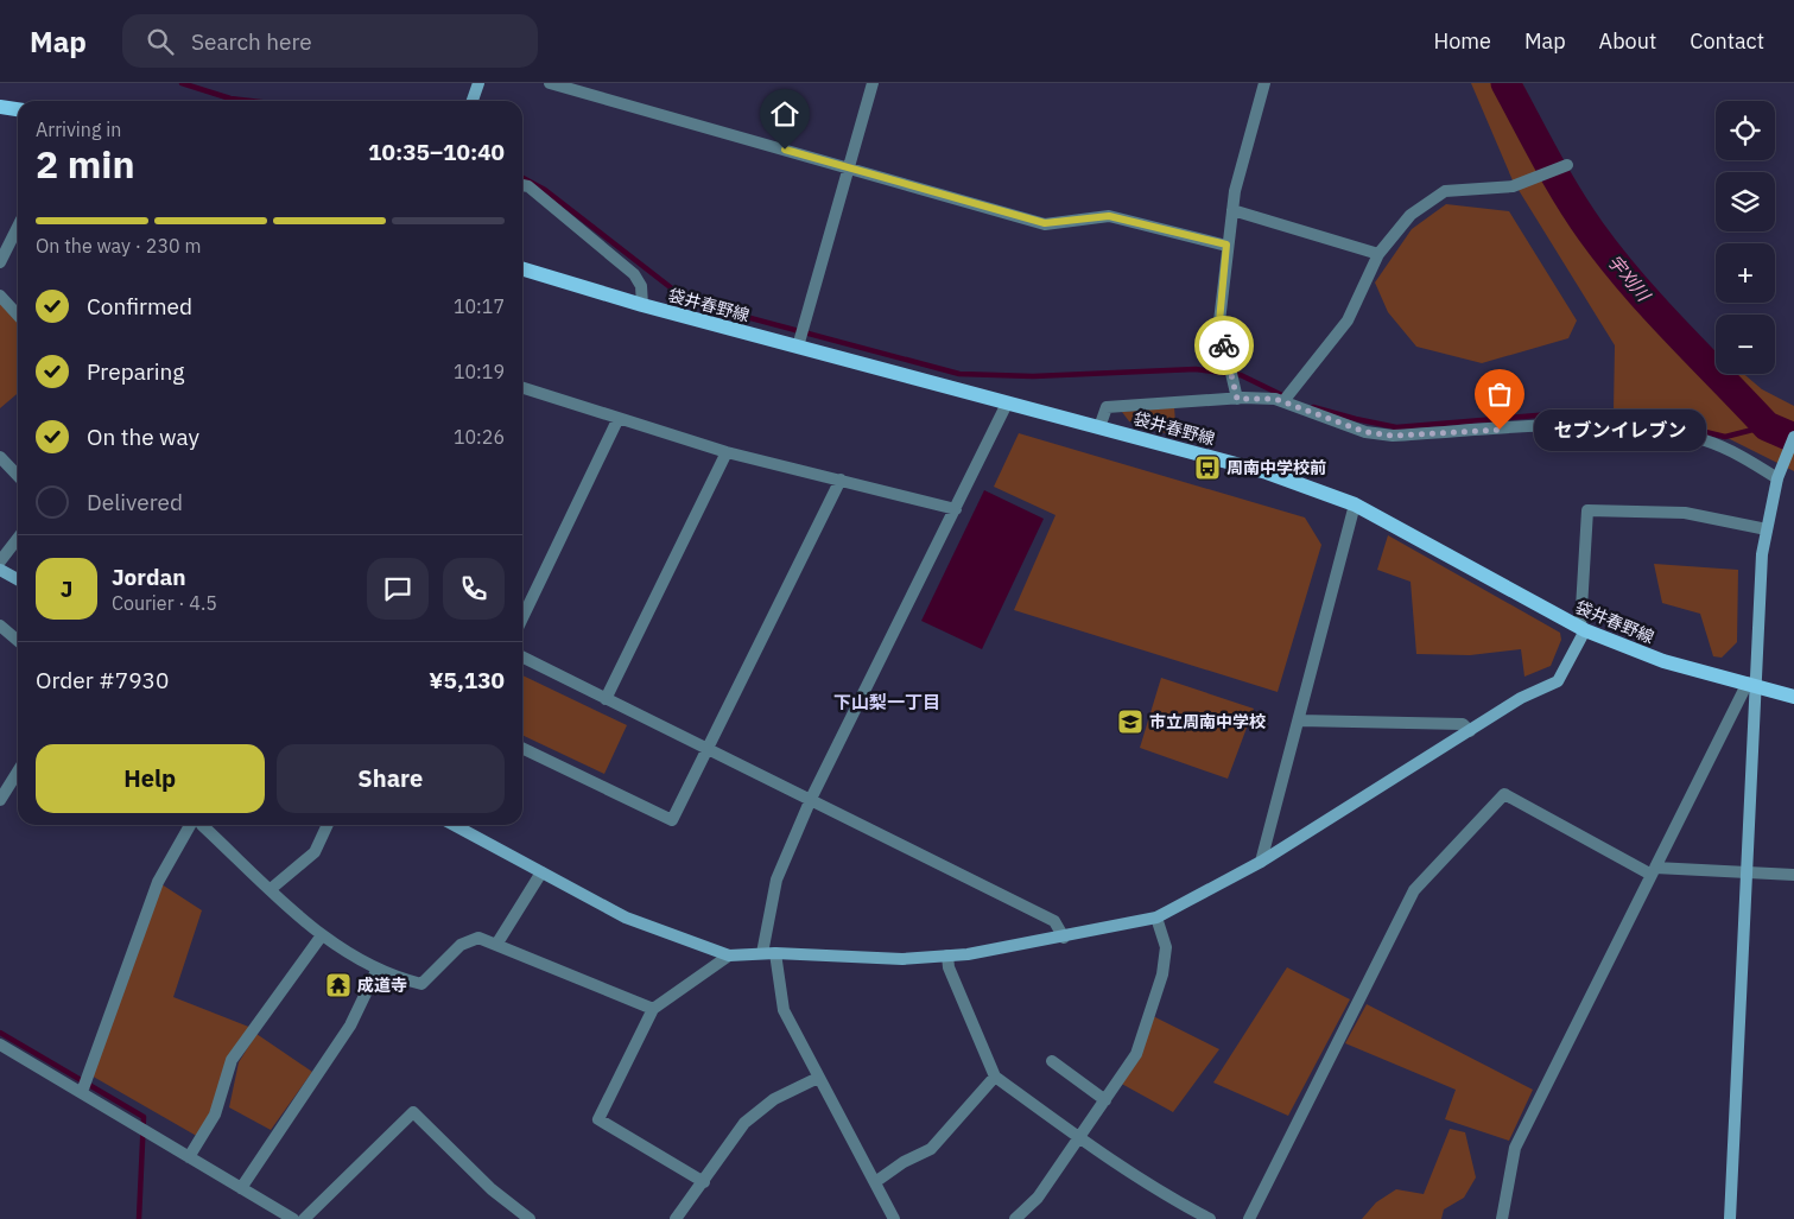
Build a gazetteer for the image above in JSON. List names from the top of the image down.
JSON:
{
  "streets": {
    "main road": ["袋井春野線"]
  },
  "districts": ["下山梨一丁目"],
  "water": ["宇刈川"],
  "places": {
    "other": ["セブンイレブン"],
    "bus stop": ["周南中学校前"],
    "school or university": ["市立周南中学校"],
    "temple": ["成道寺"]
  },
  "page": {
    "header": "Map",
    "search": "Search here",
    "nav": [
      "Home",
      "Map",
      "About",
      "Contact"
    ],
    "map_buttons": ["+", "−"],
    "heading": ["2 min", "Arriving in", "10:35–10:40"],
    "panel": [
      "Jordan",
      "Courier · 4.5",
      "Order #7930",
      "¥5,130"
    ],
    "bar": "On the way · 230 m",
    "list": [
      ["Confirmed", "10:17"],
      ["Preparing", "10:19"],
      ["On the way", "10:26"],
      "Delivered"
    ],
    "bubble": "セブンイレブン",
    "round": "J",
    "buttons": ["Help", "Share"]
  }
}
